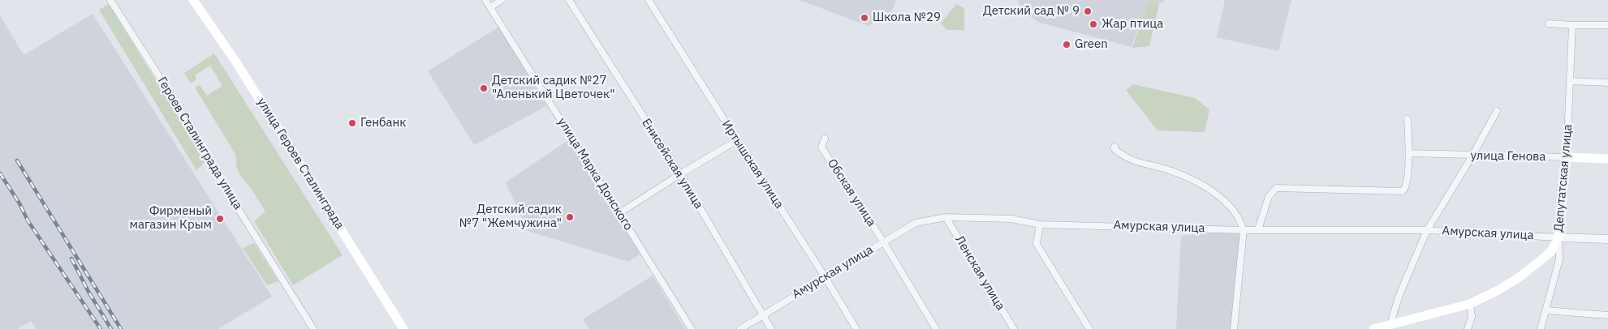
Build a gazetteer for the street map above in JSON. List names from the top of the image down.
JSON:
{
  "streets": {
    "main road": ["улица Генова", "улица Героев Сталинграда", "Депутатская улица"],
    "street": [
      "Героев Сталинграда улица",
      "Енисейская улица",
      "Иртышская улица",
      "улица Марка Донского",
      "Обская улица",
      "Амурская улица",
      "Ленская улица"
    ]
  },
  "crossings": [
    ["улица Генова", "Депутатская улица"],
    ["Енисейская улица", "Амурская улица"],
    ["Иртышская улица", "Амурская улица"],
    ["Депутатская улица", "Амурская улица"],
    ["Обская улица", "Амурская улица"],
    ["Амурская улица", "Ленская улица"]
  ],
  "places": [
    "Детский сад № 9",
    "Школа №29",
    "Жар птица",
    "Green",
    "Детский садик №27 \"Аленький Цветочек\"",
    "Генбанк",
    "Детский садик №7 \"Жемчужина\"",
    "Фирменый магазин Крым"
  ]
}
